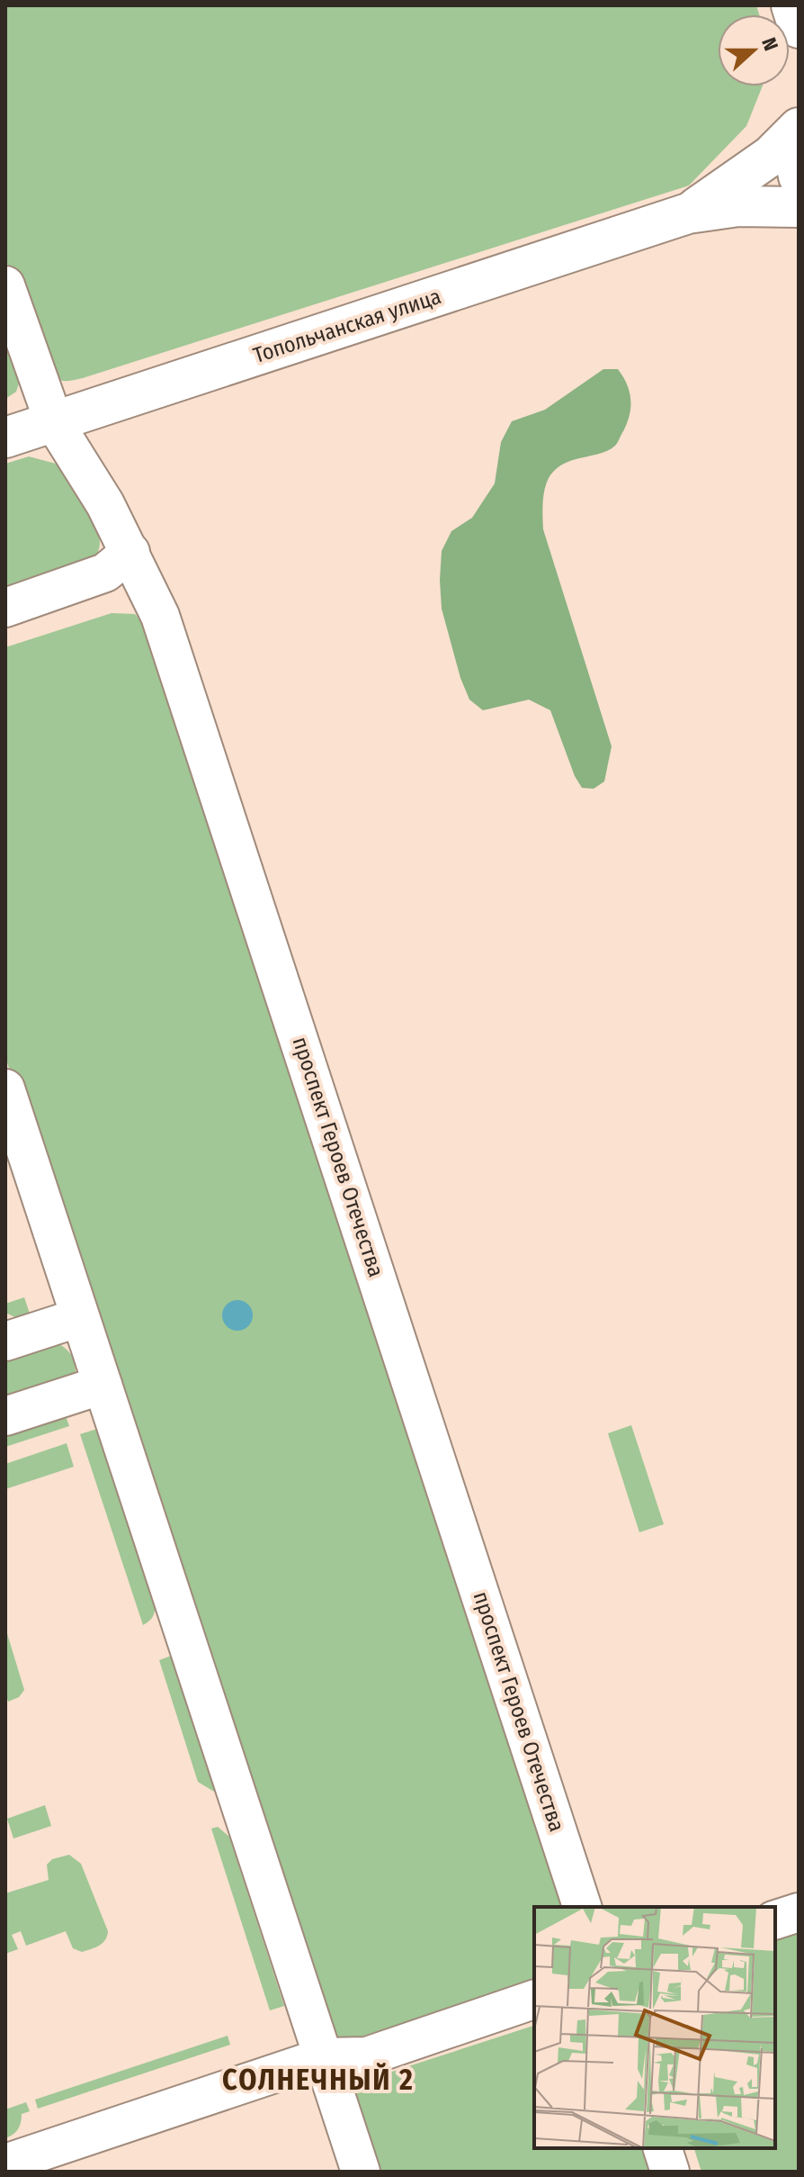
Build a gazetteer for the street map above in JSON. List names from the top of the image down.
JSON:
{
  "streets": {
    "main road": ["Топольчанская улица"],
    "street": ["проспект Героев Отечества"]
  },
  "crossings": [
    ["Топольчанская улица", "проспект Героев Отечества"]
  ],
  "districts": ["СОЛНЕЧНЫЙ 2"],
  "north": "right"
}
